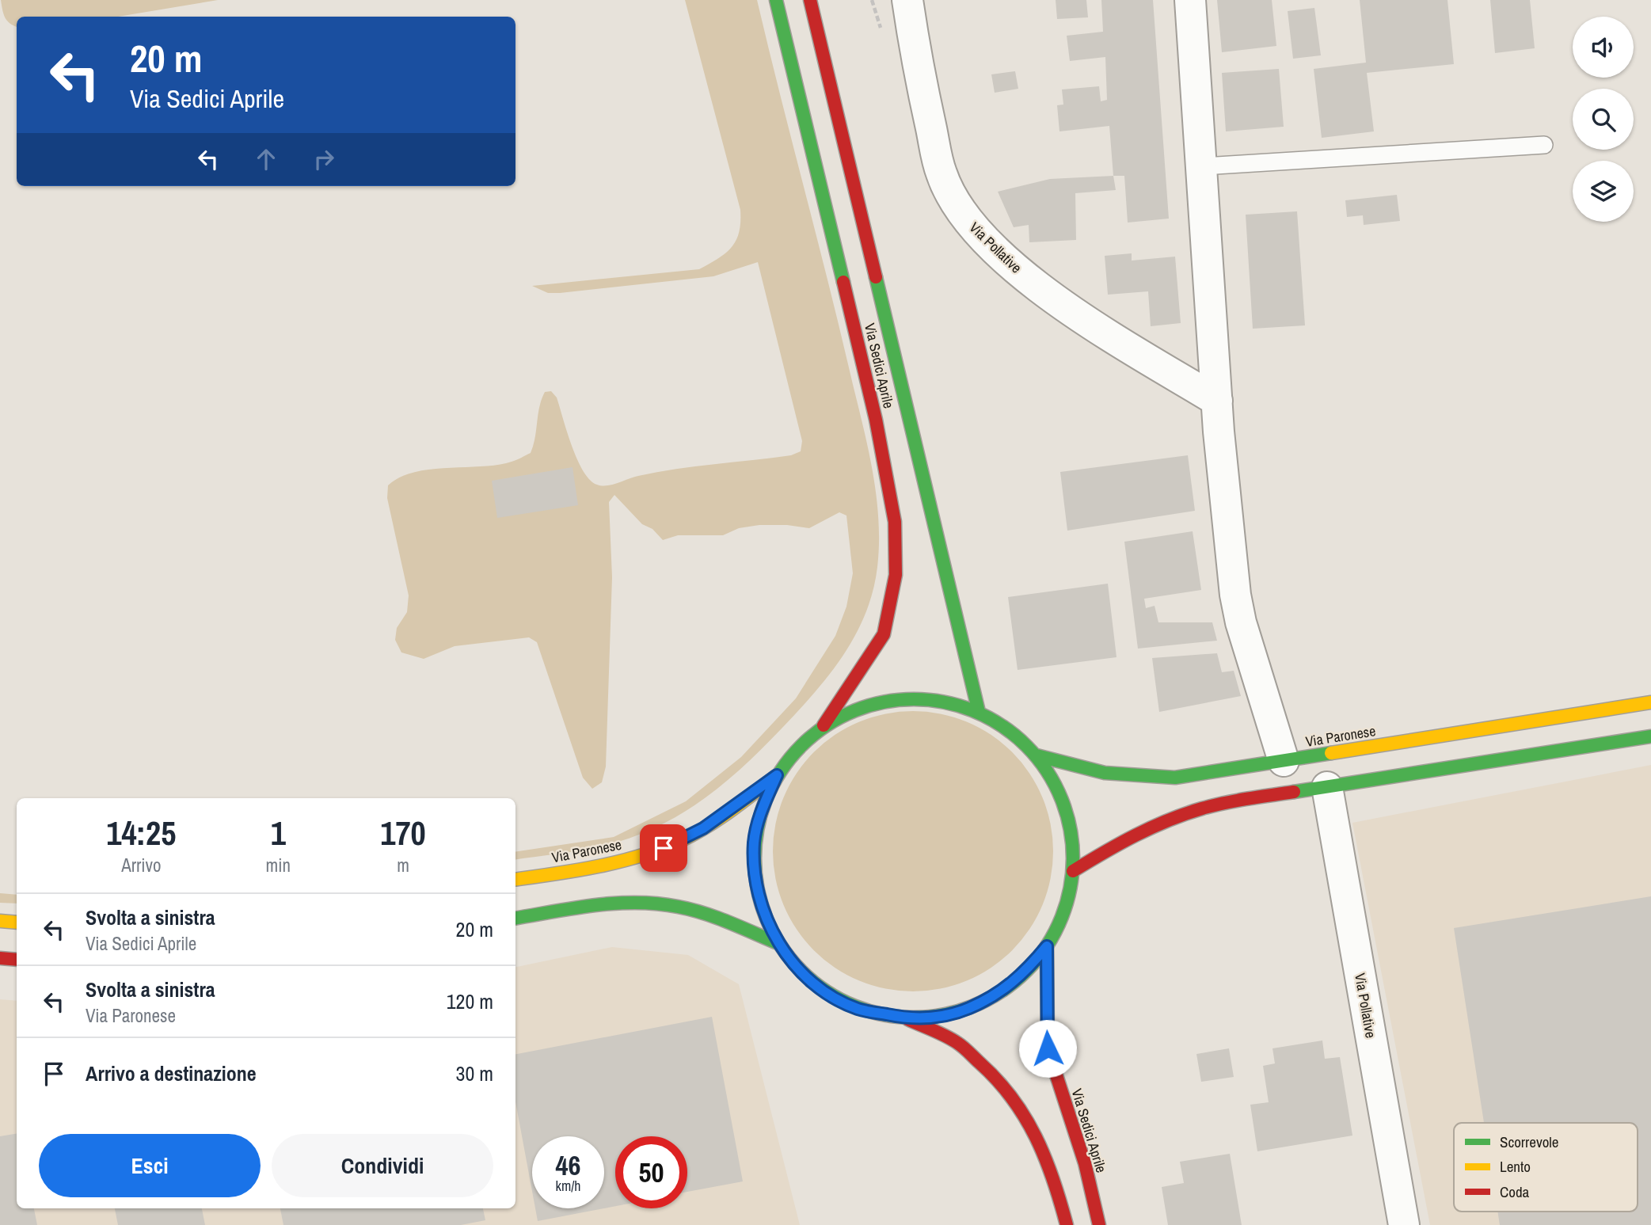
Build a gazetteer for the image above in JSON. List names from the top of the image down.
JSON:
{
  "streets": {
    "main road": ["Via Sedici Aprile", "Via Paronese"],
    "street": ["Via Pollative"]
  },
  "crossings": [
    ["Via Sedici Aprile", "Via Paronese"]
  ],
  "legend": ["Scorrevole", "Lento", "Coda"],
  "page": {
    "turn": ["20 m", "Via Sedici Aprile"],
    "eta": [
      "14:25",
      "Arrivo",
      "1",
      "min",
      "170",
      "m"
    ],
    "list": [
      {
        "name": "Svolta a sinistra",
        "note": "Via Sedici Aprile",
        "value": "20 m"
      },
      {
        "name": "Svolta a sinistra",
        "note": "Via Paronese",
        "value": "120 m"
      },
      {
        "name": "Arrivo a destinazione",
        "value": "30 m"
      }
    ],
    "buttons": ["Esci", "Condividi"],
    "speed": "46 km/h",
    "limit": "50"
  }
}
